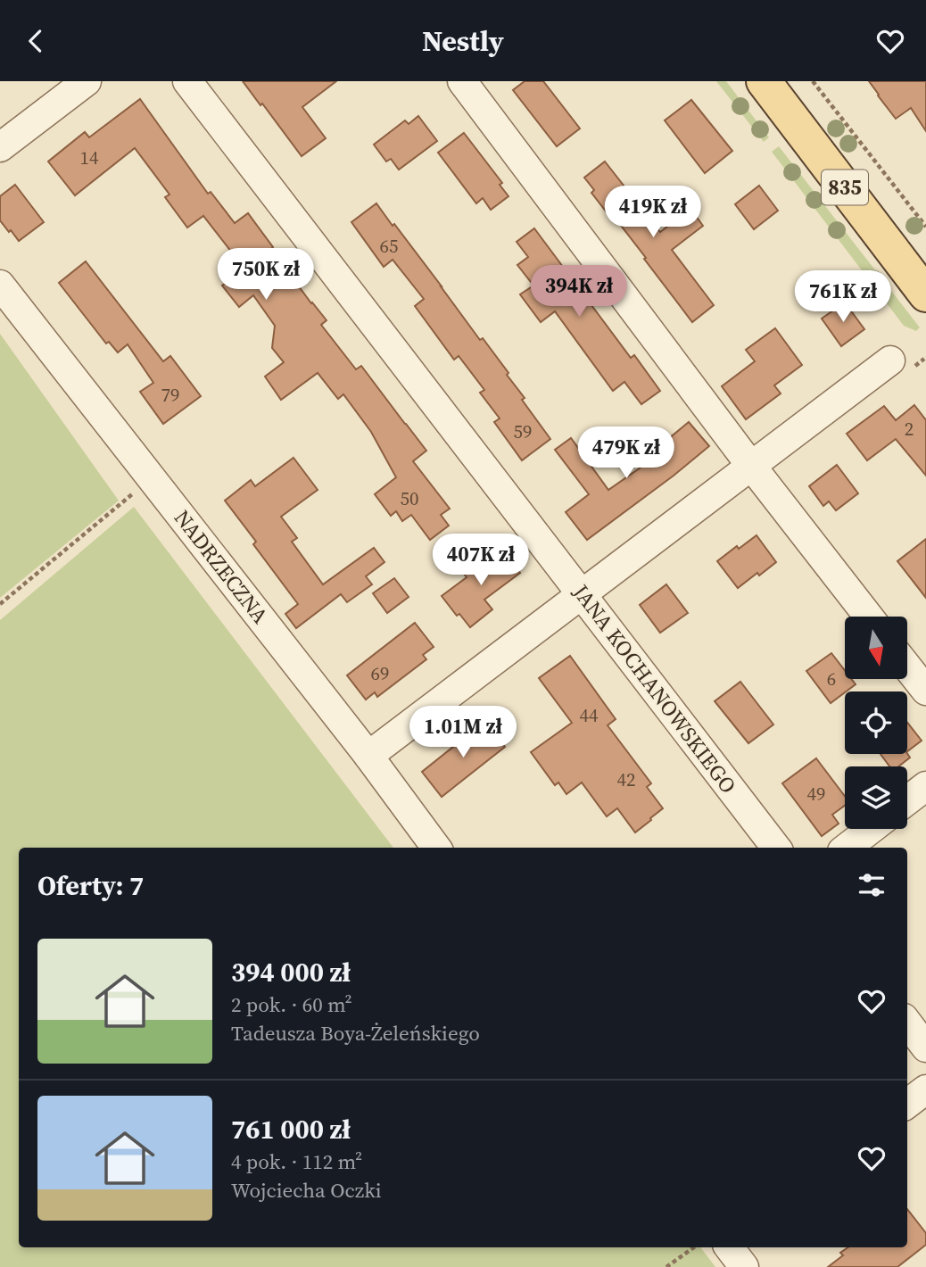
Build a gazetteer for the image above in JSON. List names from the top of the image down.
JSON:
{
  "streets": {
    "main road": ["835"],
    "street": ["NADRZECZNA", "JANA KOCHANOWSKIEGO"]
  },
  "house_numbers": [
    "14",
    "65",
    "79",
    "2",
    "59",
    "50",
    "69",
    "6",
    "44",
    "42",
    "49"
  ],
  "north": "bottom",
  "page": {
    "header": "Nestly",
    "price": [
      "419K zł",
      "750K zł",
      "394K zł",
      "761K zł",
      "479K zł",
      "407K zł",
      "1.01M zł"
    ],
    "heading": "Oferty: 7",
    "list": [
      {
        "name": "394 000 zł",
        "note": "2 pok. · 60 m² · Tadeusza Boya-Żeleńskiego"
      },
      {
        "name": "761 000 zł",
        "note": "4 pok. · 112 m² · Wojciecha Oczki"
      }
    ]
  }
}
